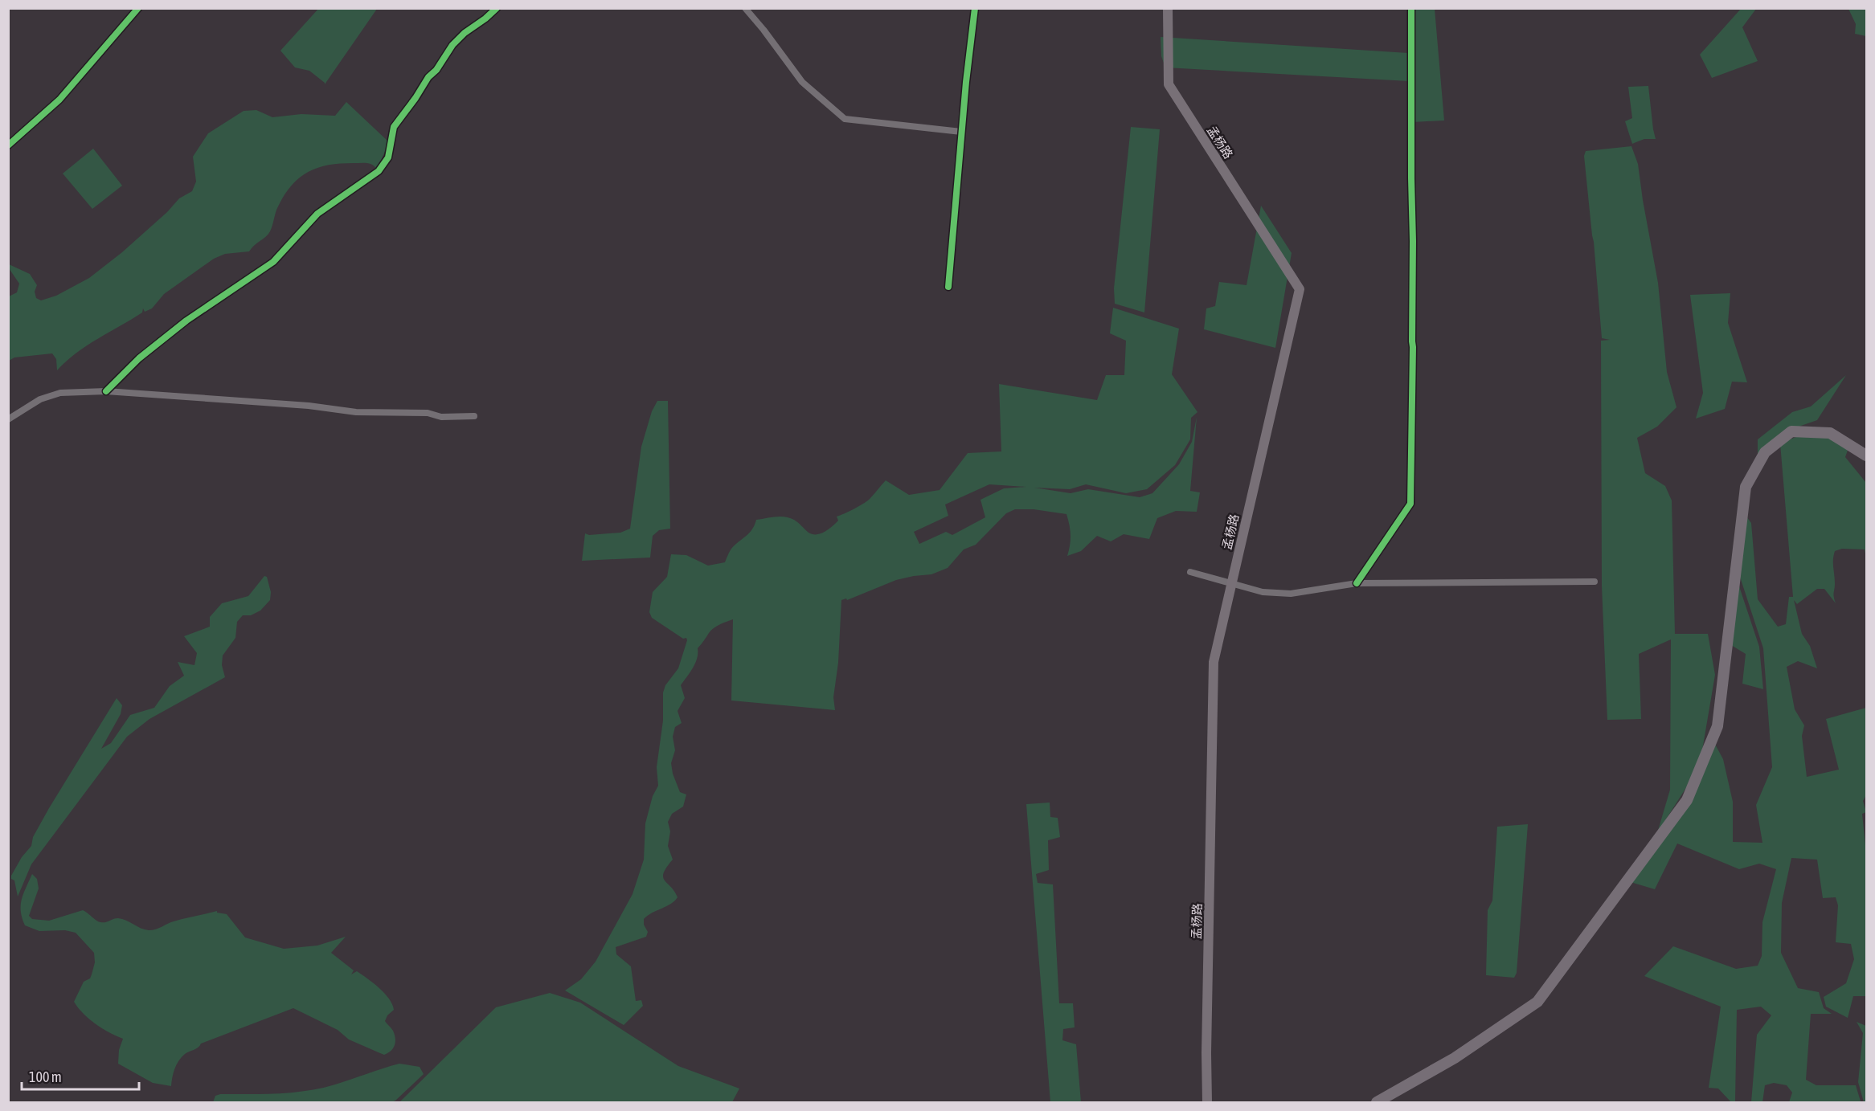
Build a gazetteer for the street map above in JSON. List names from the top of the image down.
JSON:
{
  "streets": {
    "main road": ["孟杨路"]
  },
  "scale_bar": "100 m"
}
